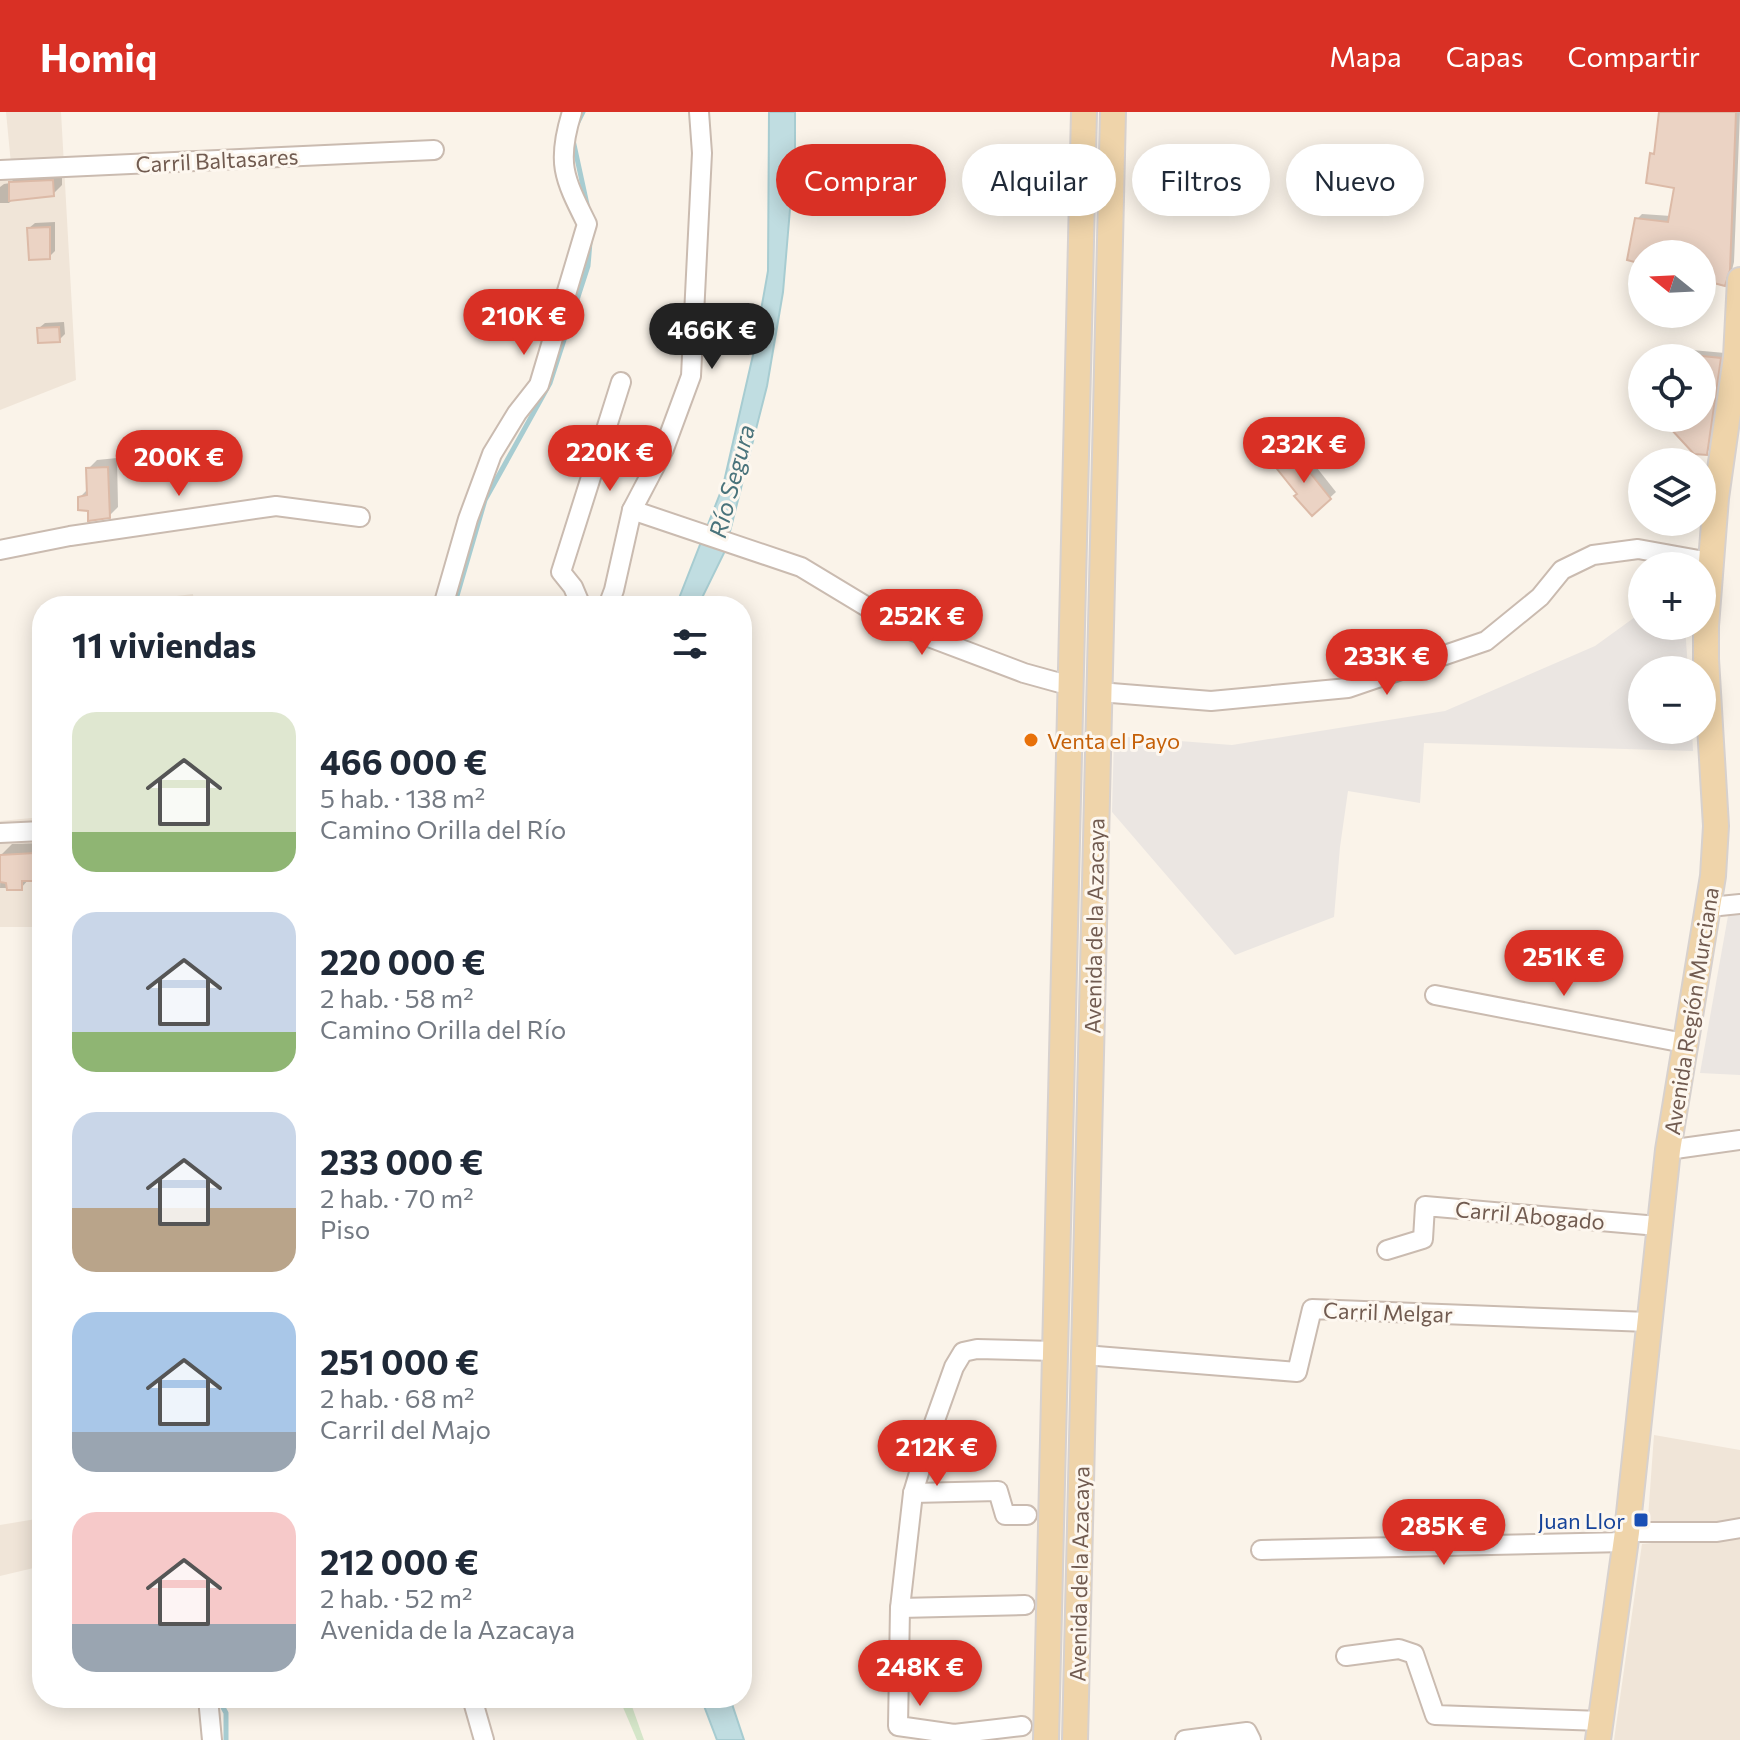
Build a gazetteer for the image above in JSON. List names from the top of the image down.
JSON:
{
  "streets": {
    "main road": ["Avenida de la Azacaya", "Avenida Región Murciana"],
    "street": ["Carril Baltasares", "Carril Abogado", "Carril Melgar"]
  },
  "crossings": [
    ["Avenida de la Azacaya", "Carril Melgar"],
    ["Avenida Región Murciana", "Carril Abogado"],
    ["Avenida Región Murciana", "Carril Melgar"]
  ],
  "water": ["Río Segura"],
  "places": {
    "other": ["Venta el Payo"],
    "transit": ["Juan Llor"]
  },
  "north": "left",
  "page": {
    "header": "Homiq",
    "nav": ["Mapa", "Capas", "Compartir"],
    "chip": [
      "Comprar",
      "Alquilar",
      "Filtros",
      "Nuevo"
    ],
    "map_buttons": ["+", "−"],
    "price": [
      "210K €",
      "466K €",
      "232K €",
      "220K €",
      "200K €",
      "252K €",
      "233K €",
      "251K €",
      "212K €",
      "285K €",
      "248K €"
    ],
    "heading": "11 viviendas",
    "list": [
      {
        "name": "466 000 €",
        "note": "5 hab. · 138 m² · Camino Orilla del Río"
      },
      {
        "name": "220 000 €",
        "note": "2 hab. · 58 m² · Camino Orilla del Río"
      },
      {
        "name": "233 000 €",
        "note": "2 hab. · 70 m² · Piso"
      },
      {
        "name": "251 000 €",
        "note": "2 hab. · 68 m² · Carril del Majo"
      },
      {
        "name": "212 000 €",
        "note": "2 hab. · 52 m² · Avenida de la Azacaya"
      }
    ]
  }
}
